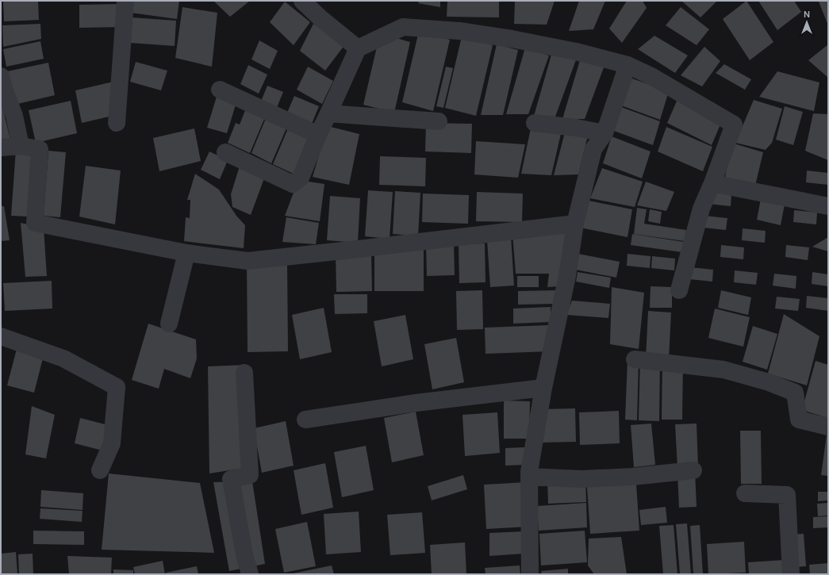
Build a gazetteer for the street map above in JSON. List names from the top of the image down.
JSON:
{
  "north": "top"
}
